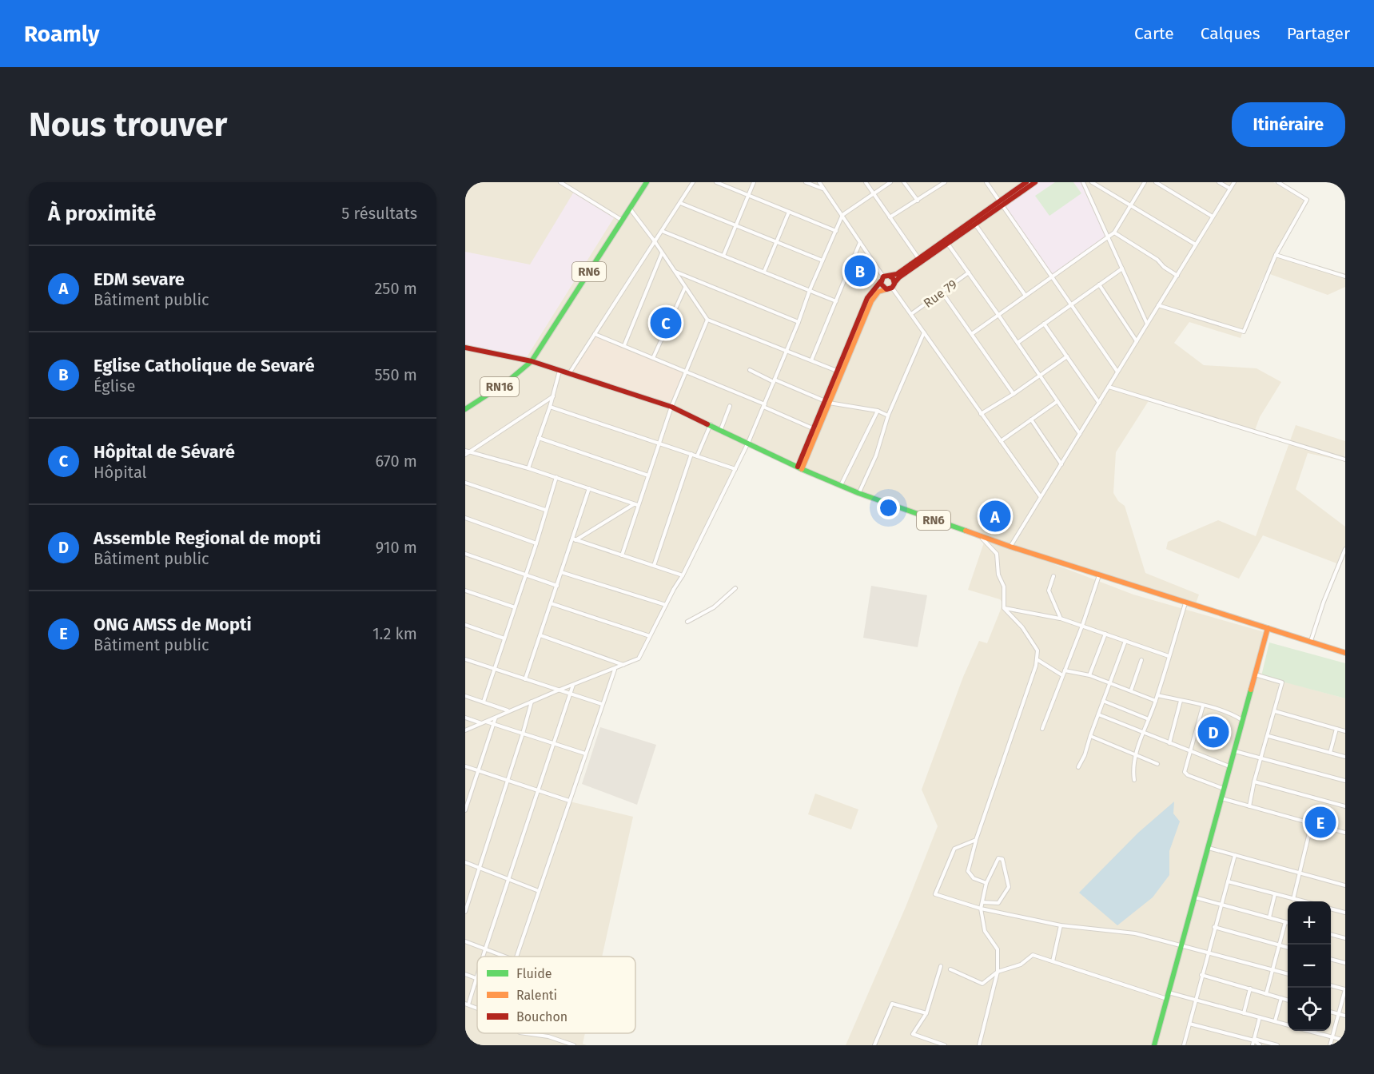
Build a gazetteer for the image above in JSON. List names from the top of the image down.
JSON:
{
  "streets": {
    "main road": ["RN6", "RN16"],
    "street": ["Rue 79"]
  },
  "crossings": [
    ["RN6", "RN16"]
  ],
  "legend": ["Fluide", "Ralenti", "Bouchon"],
  "page": {
    "header": "Roamly",
    "nav": ["Carte", "Calques", "Partager"],
    "buttons": "Itinéraire",
    "title": "Nous trouver",
    "heading": ["À proximité", "5 résultats"],
    "list": [
      {
        "mark": "A",
        "name": "EDM sevare",
        "note": "Bâtiment public",
        "value": "250 m"
      },
      {
        "mark": "B",
        "name": "Eglise Catholique de Sevaré",
        "note": "Église",
        "value": "550 m"
      },
      {
        "mark": "C",
        "name": "Hôpital de Sévaré",
        "note": "Hôpital",
        "value": "670 m"
      },
      {
        "mark": "D",
        "name": "Assemble Regional de mopti",
        "note": "Bâtiment public",
        "value": "910 m"
      },
      {
        "mark": "E",
        "name": "ONG AMSS de Mopti",
        "note": "Bâtiment public",
        "value": "1.2 km"
      }
    ],
    "pins": [
      "B",
      "C",
      "A",
      "D",
      "E"
    ],
    "map_buttons": ["+", "−"]
  }
}
